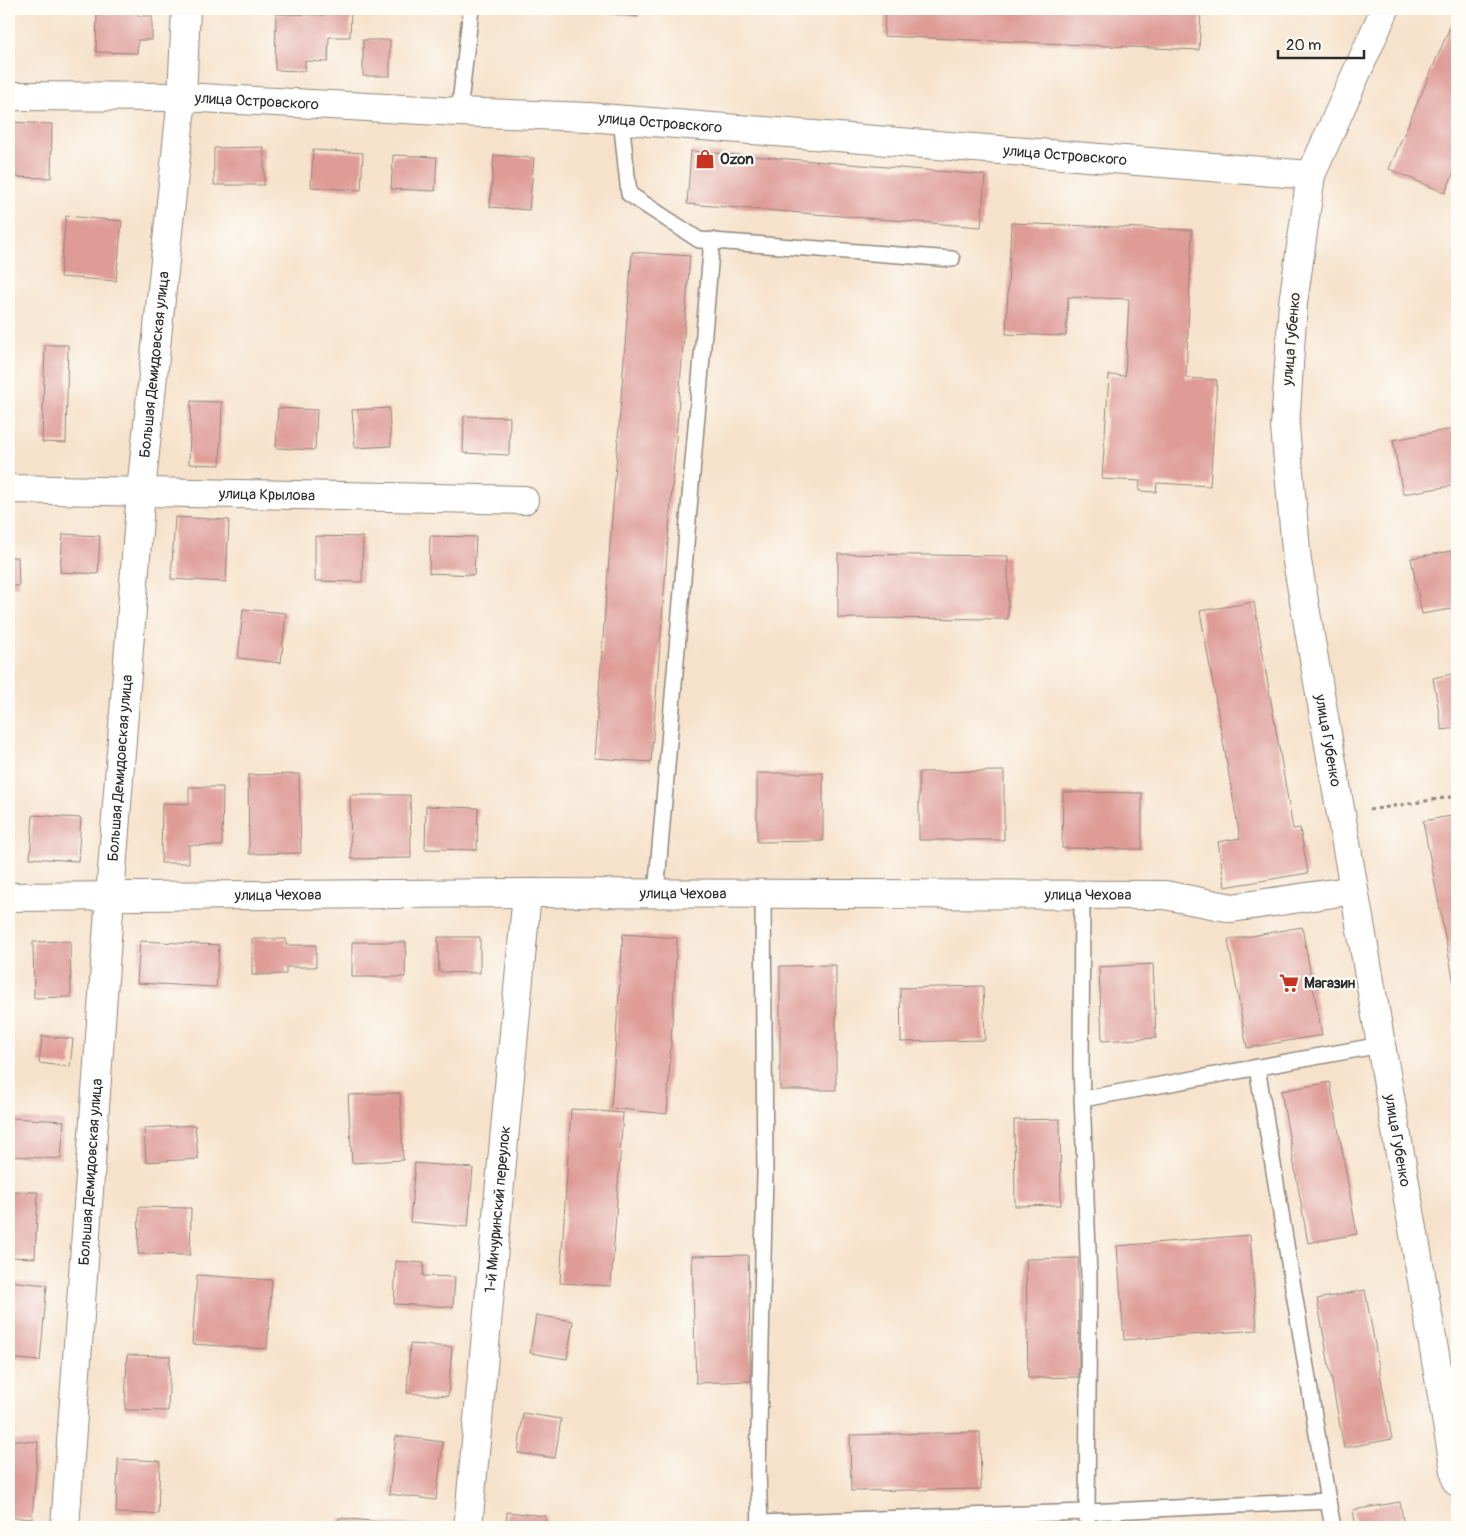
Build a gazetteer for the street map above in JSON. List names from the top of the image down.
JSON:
{
  "streets": {
    "street": [
      "улица Островского",
      "улица Губенко",
      "Большая Демидовская улица",
      "улица Крылова",
      "улица Чехова",
      "1-й Мичуринский переулок"
    ]
  },
  "crossings": [
    ["улица Островского", "улица Губенко"],
    ["улица Островского", "Большая Демидовская улица"],
    ["улица Губенко", "улица Чехова"],
    ["Большая Демидовская улица", "улица Крылова"],
    ["Большая Демидовская улица", "улица Чехова"],
    ["улица Чехова", "1-й Мичуринский переулок"]
  ],
  "places": {
    "shop": ["Ozon"],
    "supermarket": ["Магазин"]
  },
  "scale_bar": "20 m"
}
